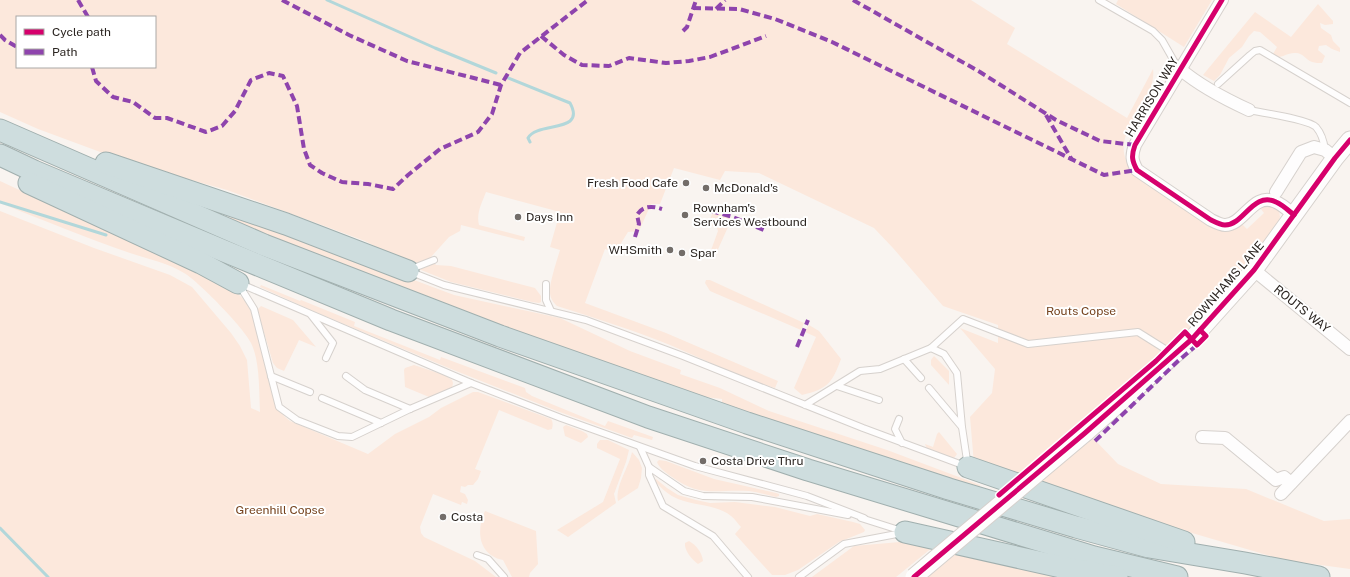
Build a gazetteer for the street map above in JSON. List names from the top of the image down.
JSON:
{
  "streets": {
    "street": ["HARRISON WAY", "ROWNHAMS LANE", "ROUTS WAY"]
  },
  "crossings": [
    ["HARRISON WAY", "ROWNHAMS LANE"],
    ["ROWNHAMS LANE", "ROUTS WAY"]
  ],
  "parks": ["Routs Copse", "Greenhill Copse"],
  "places": [
    "Fresh Food Cafe",
    "McDonald's",
    "Rownham's Services Westbound",
    "Days Inn",
    "WHSmith",
    "Spar",
    "Costa Drive Thru",
    "Costa"
  ],
  "legend": ["Cycle path", "Path"]
}
